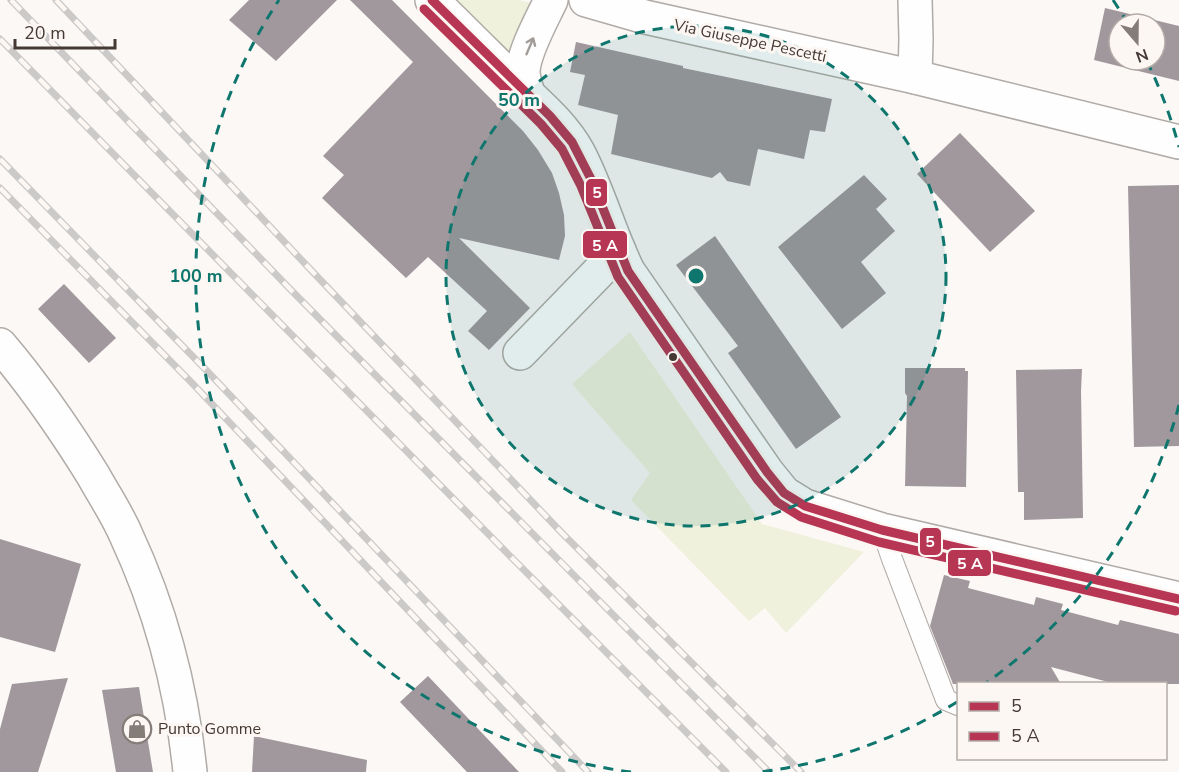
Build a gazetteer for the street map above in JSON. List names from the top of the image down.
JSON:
{
  "streets": {
    "street": ["Via Giuseppe Pescetti"]
  },
  "places": {
    "shop": ["Punto Gomme"]
  },
  "lines": ["transit line 5"],
  "legend": ["5", "5 A"],
  "scale_bar": "20 m",
  "north": "bottom",
  "rings": ["50 m", "100 m"]
}
